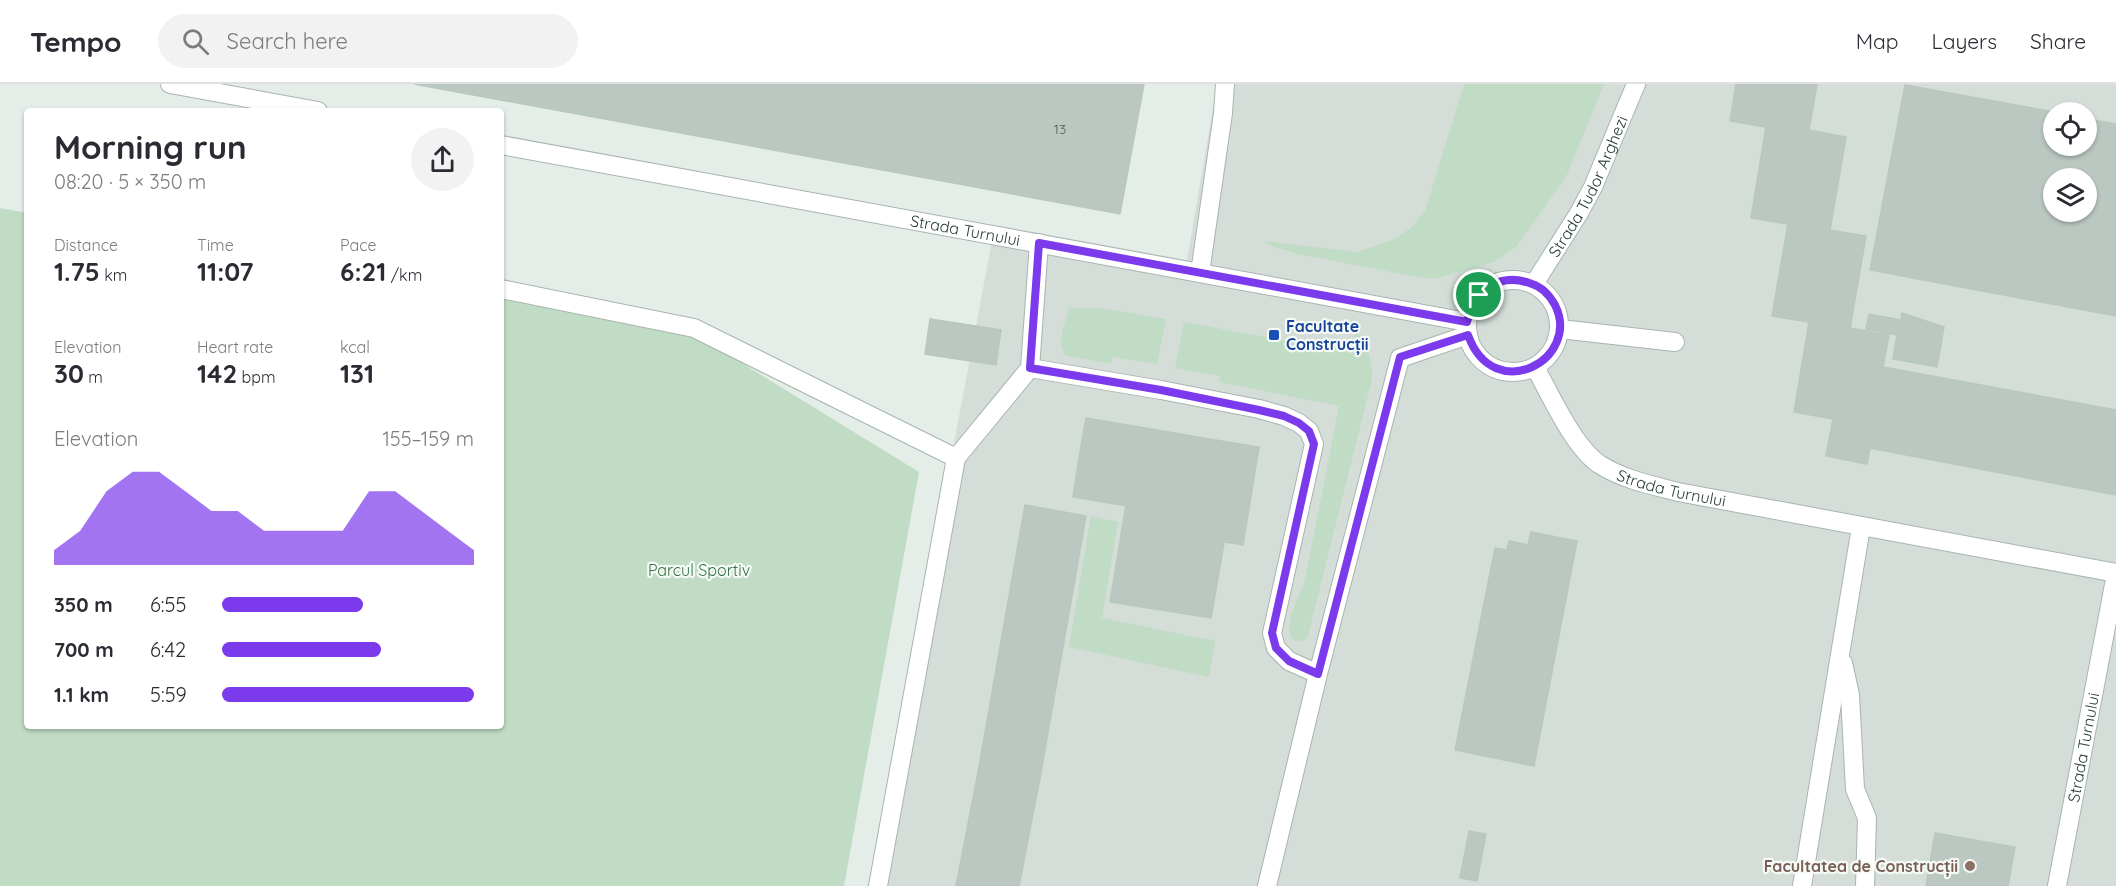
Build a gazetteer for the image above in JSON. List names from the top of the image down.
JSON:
{
  "streets": {
    "street": ["Strada Tudor Arghezi", "Strada Turnului"]
  },
  "crossings": [
    ["Strada Tudor Arghezi", "Strada Turnului"]
  ],
  "parks": ["Parcul Sportiv"],
  "places": {
    "transit": ["Facultate Construcții"],
    "other": ["Facultatea de Construcții"]
  },
  "house_numbers": ["13"],
  "page": {
    "header": "Tempo",
    "search": "Search here",
    "nav": ["Map", "Layers", "Share"],
    "heading": ["Morning run", "08:20 · 5 × 350 m"],
    "stats": [
      ["Distance", "1.75 km"],
      ["Time", "11:07"],
      ["Pace", "6:21 /km"],
      ["Elevation", "30 m"],
      ["Heart rate", "142 bpm"],
      ["kcal", "131"]
    ],
    "chart": ["Elevation", "155–159 m"],
    "list": [
      {
        "name": "350 m",
        "note": "6:55"
      },
      {
        "name": "700 m",
        "note": "6:42"
      },
      {
        "name": "1.1 km",
        "note": "5:59"
      }
    ]
  }
}
